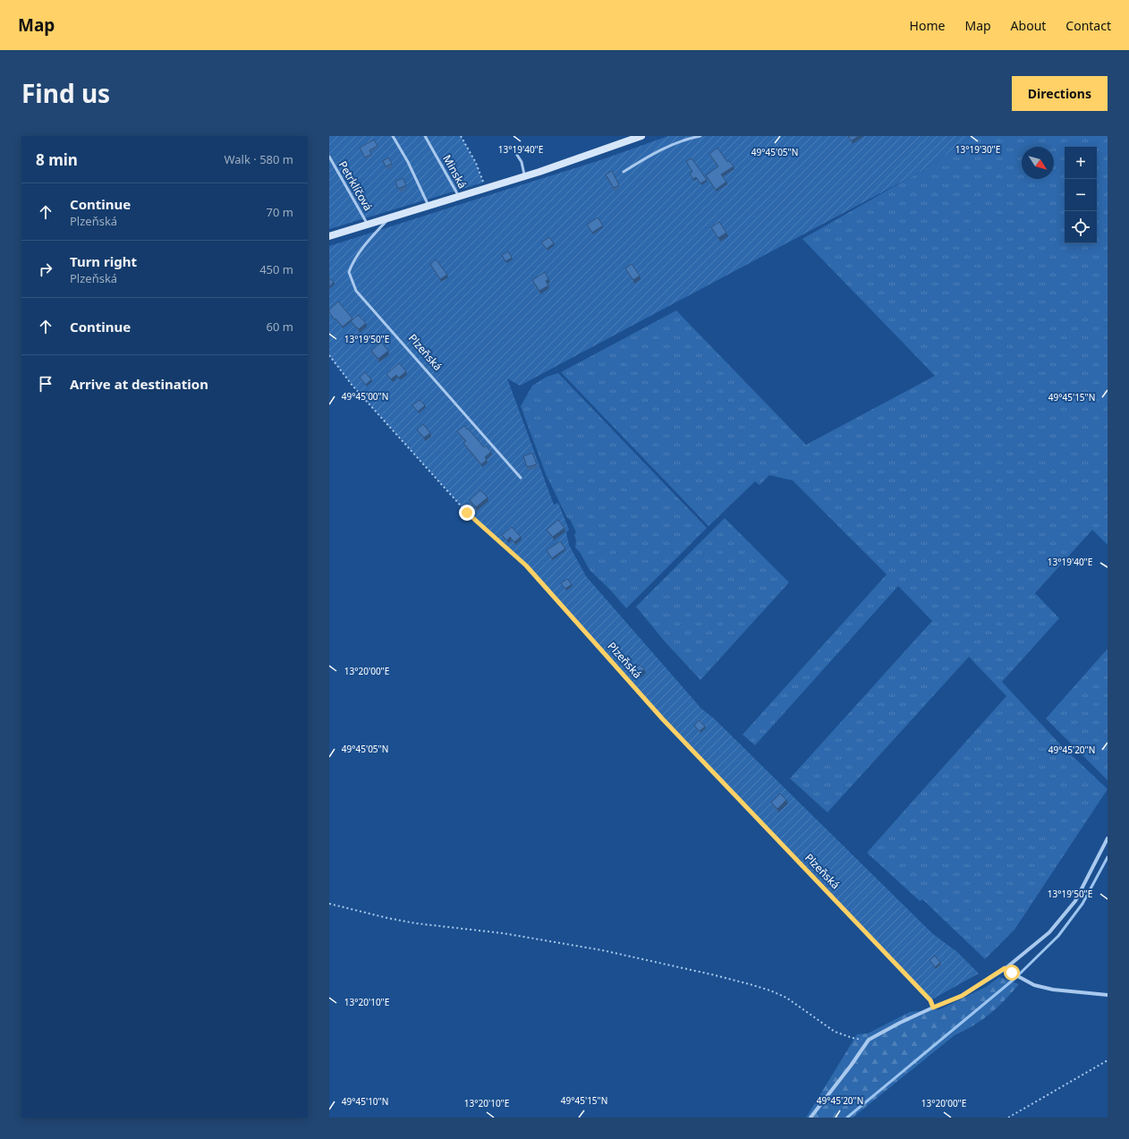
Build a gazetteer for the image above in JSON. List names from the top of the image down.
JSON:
{
  "streets": {
    "lane": ["Minská", "Petrklíčová", "Plzeňská"]
  },
  "north": "bottom right",
  "page": {
    "header": "Map",
    "nav": [
      "Home",
      "Map",
      "About",
      "Contact"
    ],
    "title": "Find us",
    "buttons": "Directions",
    "heading": ["8 min", "Walk · 580 m"],
    "map_buttons": ["+", "−"],
    "list": [
      ["Continue", "Plzeňská", "70 m"],
      ["Turn right", "Plzeňská", "450 m"],
      ["Continue", "60 m"],
      "Arrive at destination"
    ]
  },
  "coordinates": [
    "13°19'40\"E",
    "13°19'30\"E",
    "49°45'05\"N",
    "13°19'50\"E",
    "49°45'00\"N",
    "49°45'15\"N",
    "13°20'00\"E",
    "49°45'20\"N",
    "13°20'10\"E",
    "49°45'10\"N"
  ]
}
